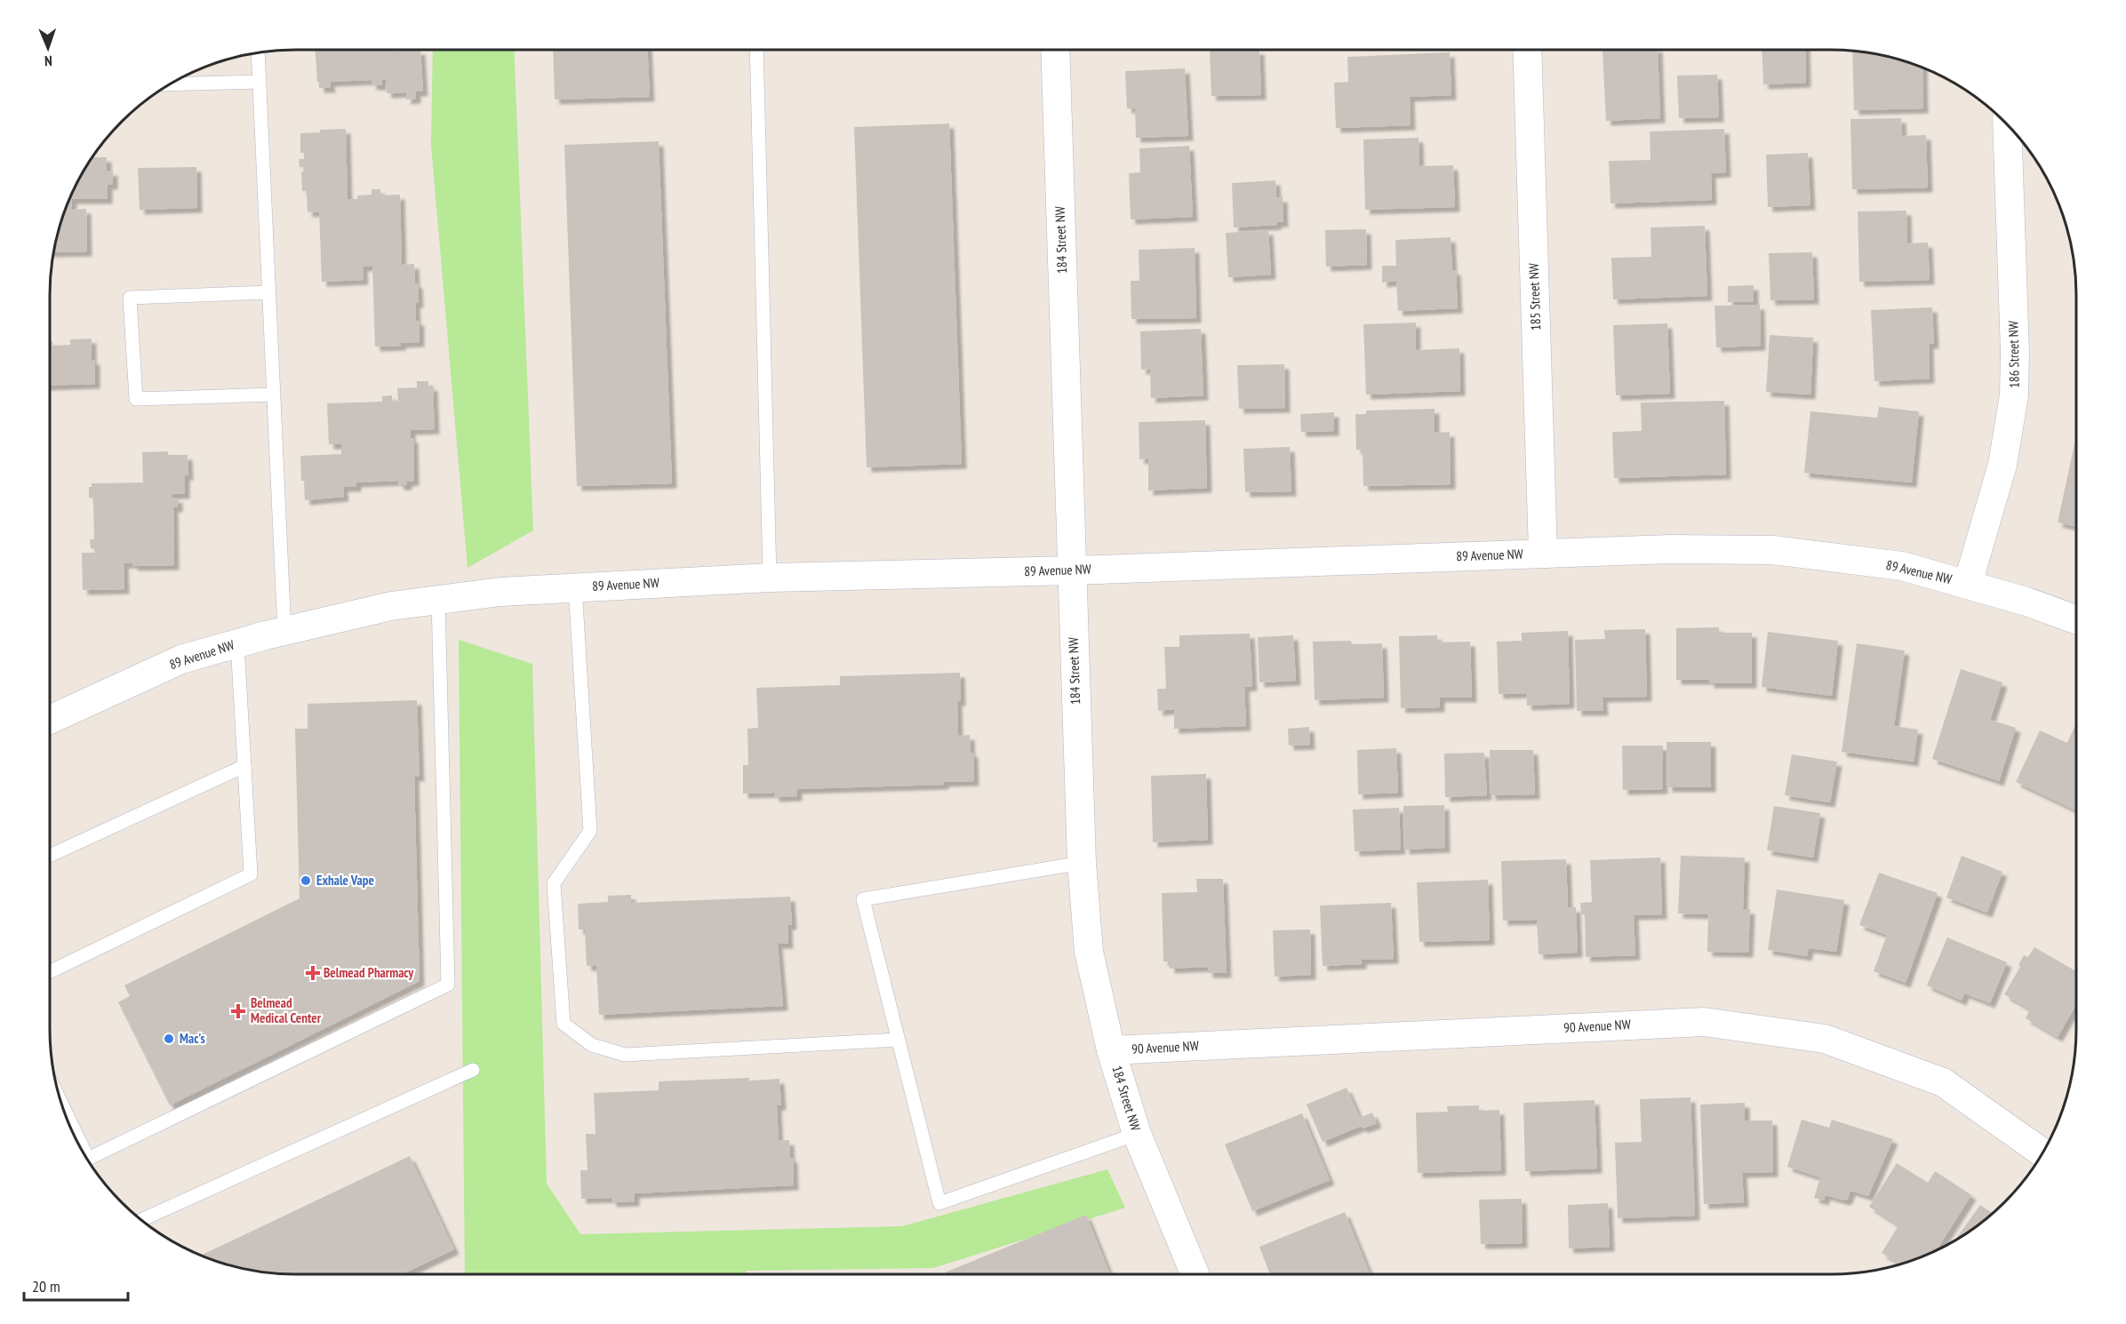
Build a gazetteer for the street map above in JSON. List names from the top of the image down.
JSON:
{
  "streets": {
    "street": [
      "184 Street NW",
      "185 Street NW",
      "186 Street NW",
      "89 Avenue NW",
      "90 Avenue NW"
    ]
  },
  "crossings": [
    ["184 Street NW", "89 Avenue NW"],
    ["184 Street NW", "90 Avenue NW"],
    ["185 Street NW", "89 Avenue NW"],
    ["186 Street NW", "89 Avenue NW"]
  ],
  "places": {
    "other": ["Exhale Vape", "Mac's"],
    "health": ["Belmead Pharmacy", "Belmead Medical Center"]
  },
  "scale_bar": "20 m",
  "north": "bottom"
}
